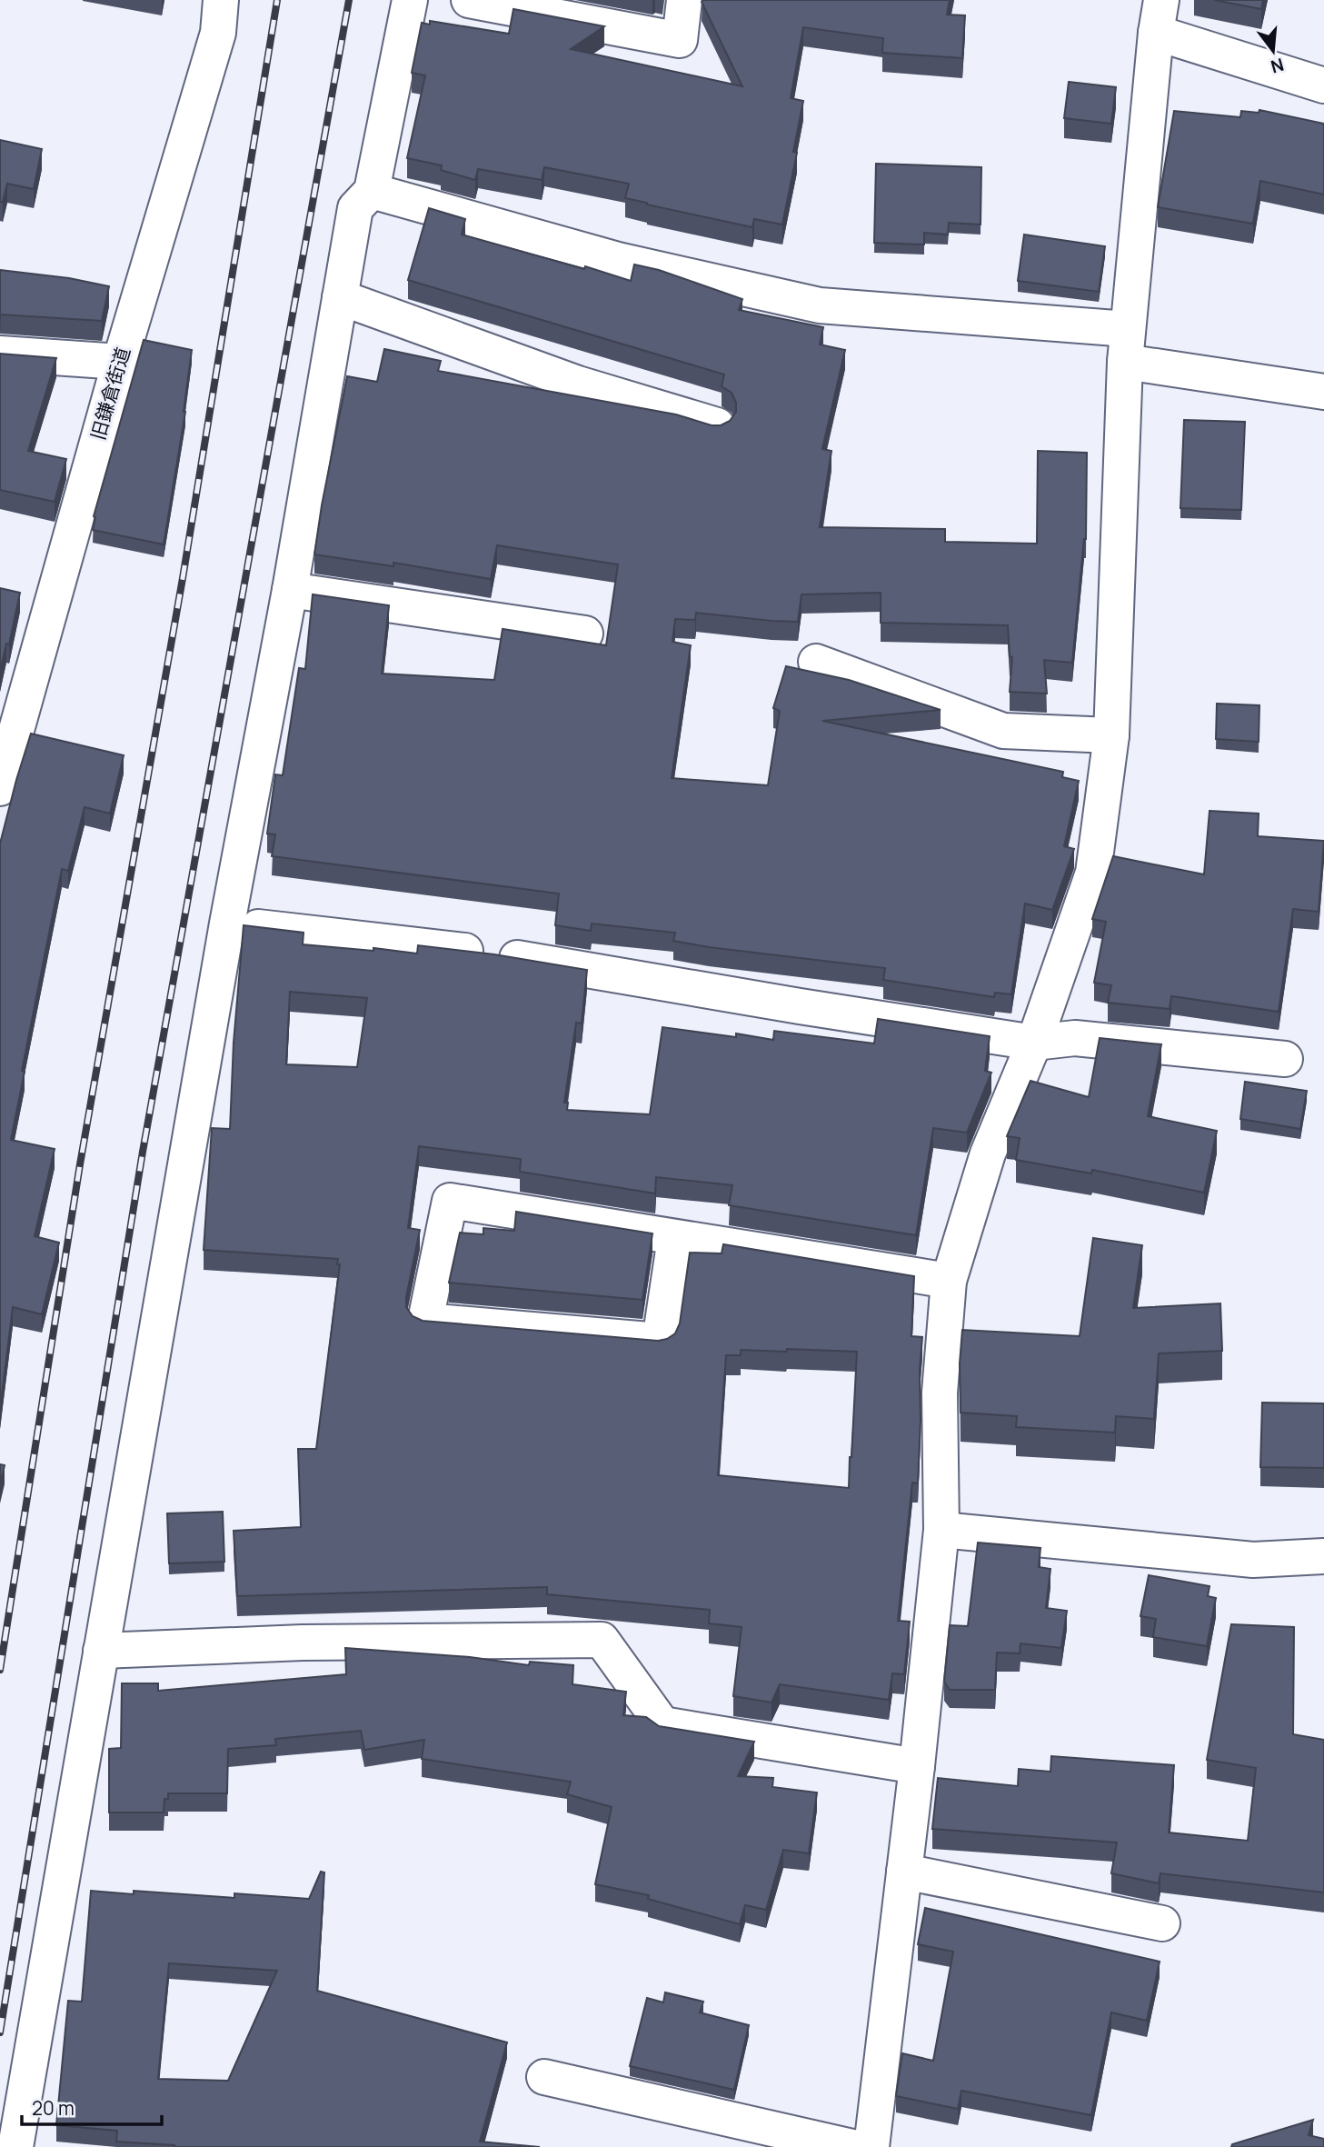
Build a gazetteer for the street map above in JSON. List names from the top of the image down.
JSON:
{
  "streets": {
    "street": ["旧鎌倉街道"]
  },
  "scale_bar": "20 m",
  "north": "bottom"
}
